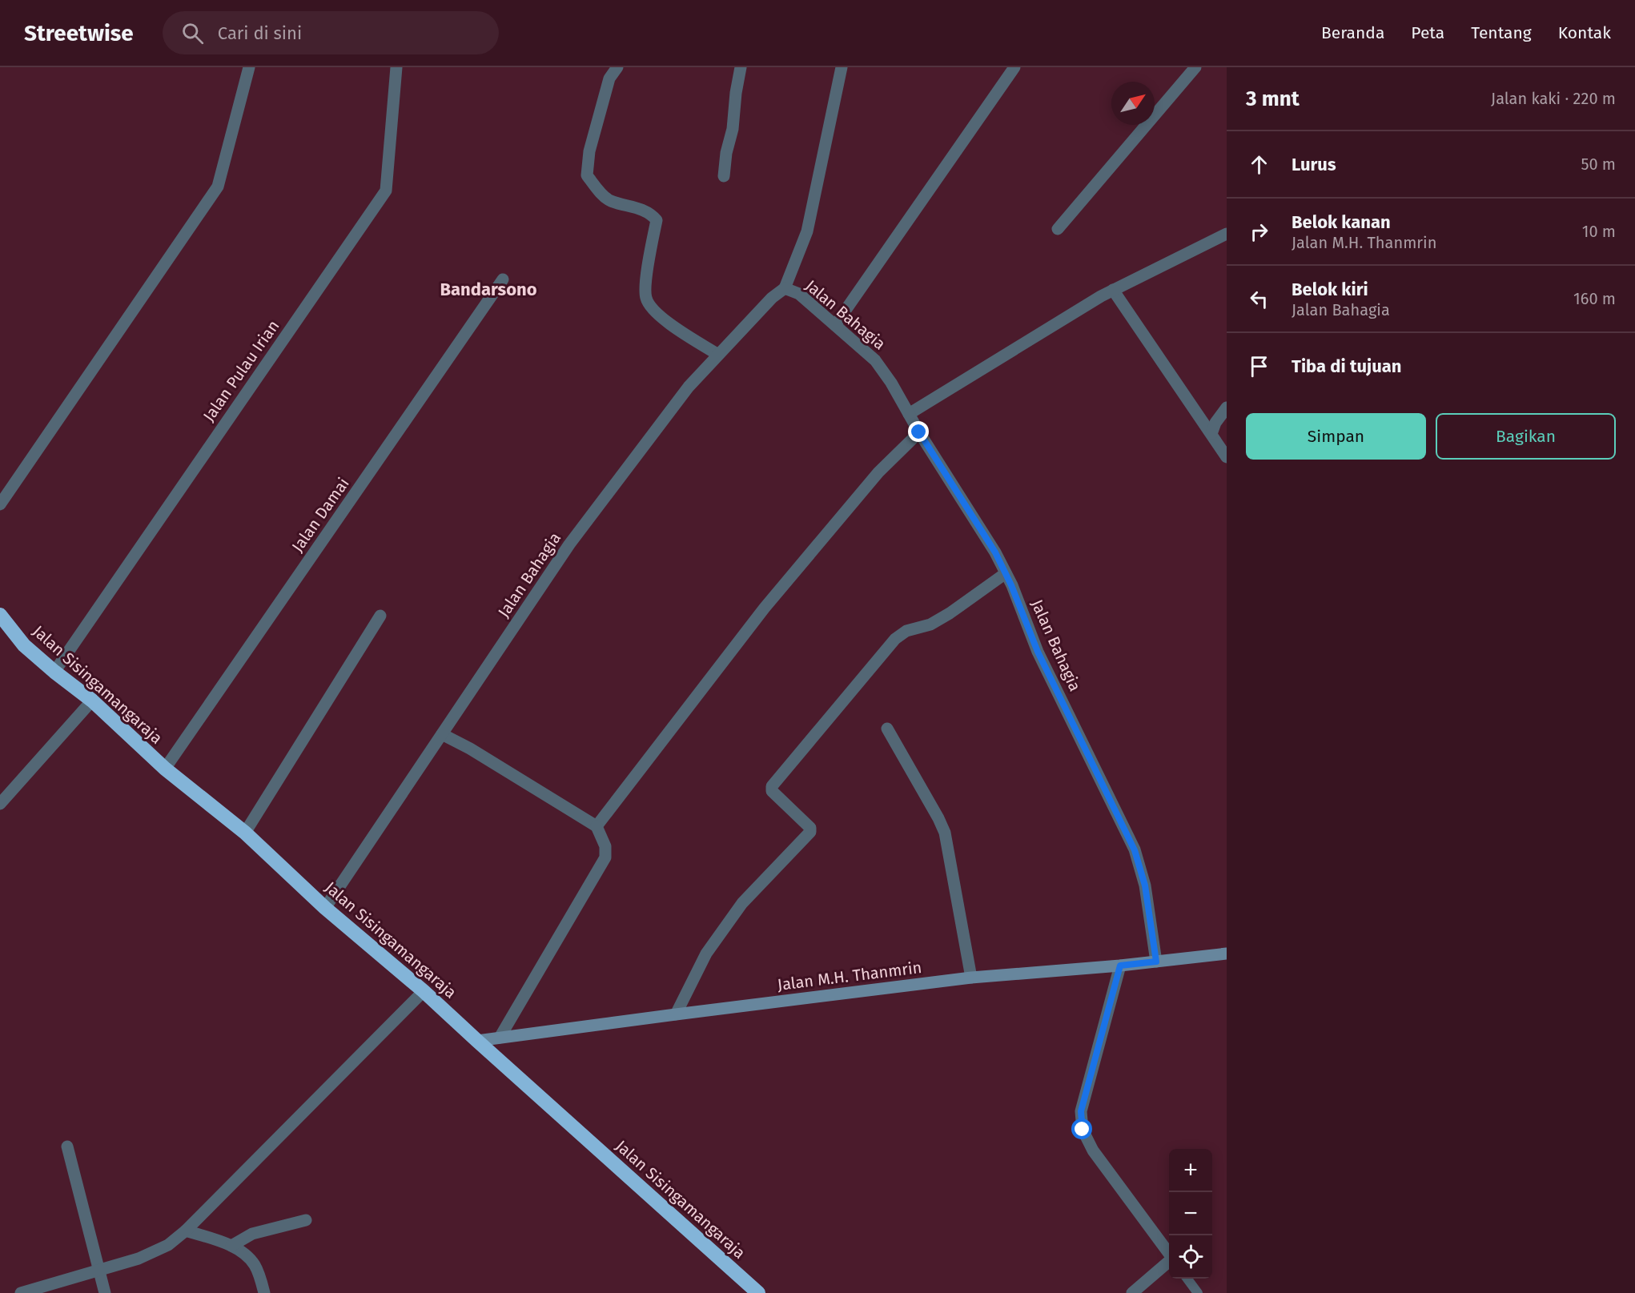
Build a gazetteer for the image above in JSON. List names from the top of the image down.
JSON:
{
  "streets": {
    "highway": ["Jalan Sisingamangaraja"],
    "street": [
      "Jalan Bahagia",
      "Jalan Pulau Irian",
      "Jalan Damai",
      "Jalan M.H. Thanmrin"
    ]
  },
  "crossings": [
    ["Jalan Bahagia", "Jalan Sisingamangaraja"],
    ["Jalan Bahagia", "Jalan M.H. Thanmrin"],
    ["Jalan Pulau Irian", "Jalan Sisingamangaraja"],
    ["Jalan Damai", "Jalan Sisingamangaraja"],
    ["Jalan Sisingamangaraja", "Jalan M.H. Thanmrin"]
  ],
  "districts": ["Bandarsono"],
  "north": "top right",
  "page": {
    "header": "Streetwise",
    "search": "Cari di sini",
    "nav": [
      "Beranda",
      "Peta",
      "Tentang",
      "Kontak"
    ],
    "heading": ["3 mnt", "Jalan kaki · 220 m"],
    "list": [
      ["Lurus", "50 m"],
      ["Belok kanan", "Jalan M.H. Thanmrin", "10 m"],
      ["Belok kiri", "Jalan Bahagia", "160 m"],
      "Tiba di tujuan"
    ],
    "buttons": ["Simpan", "Bagikan"],
    "map_buttons": ["+", "−"]
  }
}
